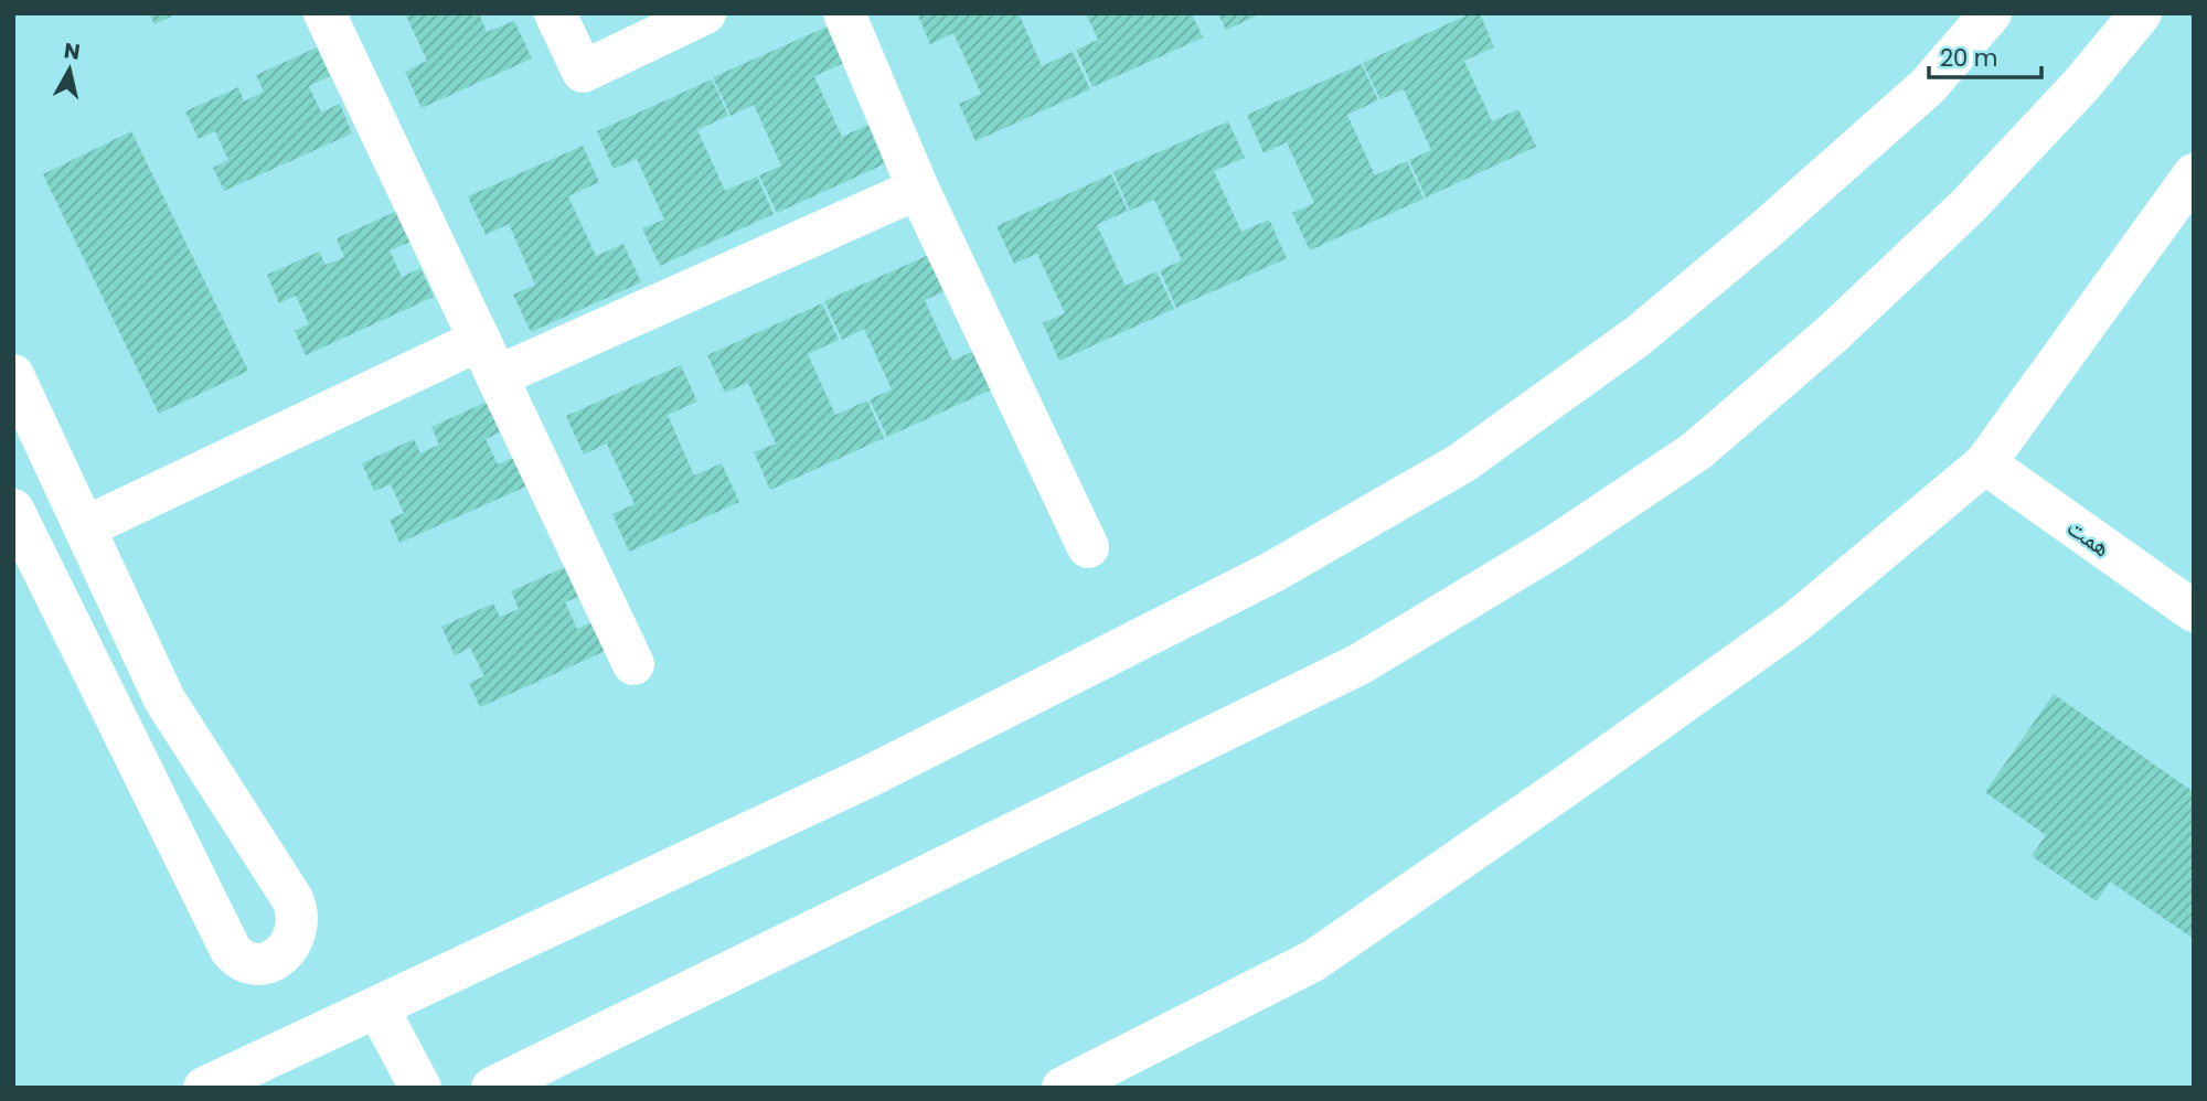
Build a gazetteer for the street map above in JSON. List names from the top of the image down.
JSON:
{
  "streets": {
    "street": ["همت"]
  },
  "scale_bar": "20 m",
  "north": "top"
}
